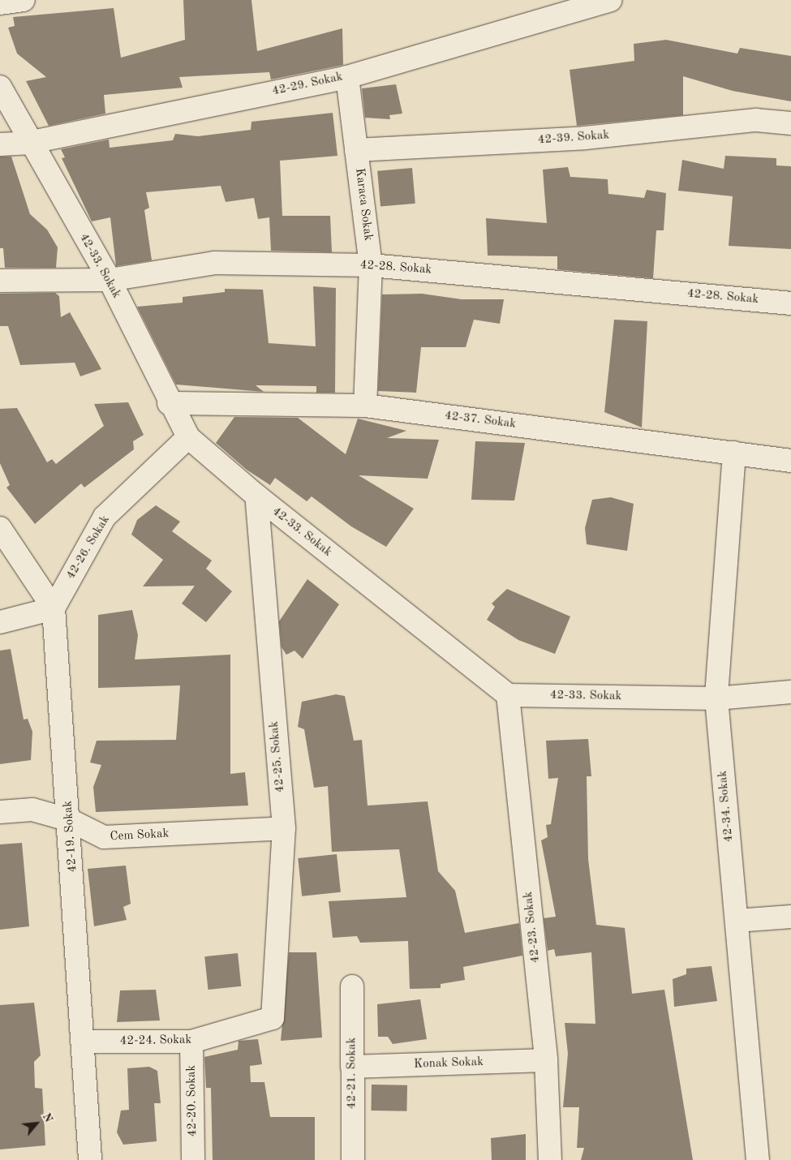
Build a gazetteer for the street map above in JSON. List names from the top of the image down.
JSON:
{
  "streets": {
    "street": [
      "42-29. Sokak",
      "42-39. Sokak",
      "Karaca Sokak",
      "42-33. Sokak",
      "42-28. Sokak",
      "42-37. Sokak",
      "42-26. Sokak",
      "42-25. Sokak",
      "42-34. Sokak",
      "Cem Sokak",
      "42-19. Sokak",
      "42-23. Sokak",
      "42-24. Sokak",
      "Konak Sokak",
      "42-21. Sokak",
      "42-20. Sokak"
    ]
  },
  "crossings": [
    ["42-29. Sokak", "Karaca Sokak"],
    ["42-29. Sokak", "42-33. Sokak"],
    ["42-39. Sokak", "Karaca Sokak"],
    ["Karaca Sokak", "42-28. Sokak"],
    ["Karaca Sokak", "42-37. Sokak"],
    ["42-33. Sokak", "42-28. Sokak"],
    ["42-33. Sokak", "42-37. Sokak"],
    ["42-33. Sokak", "42-26. Sokak"],
    ["42-33. Sokak", "42-25. Sokak"],
    ["42-33. Sokak", "42-34. Sokak"],
    ["42-33. Sokak", "42-23. Sokak"],
    ["42-37. Sokak", "42-34. Sokak"],
    ["42-26. Sokak", "42-19. Sokak"],
    ["42-25. Sokak", "Cem Sokak"],
    ["42-25. Sokak", "42-24. Sokak"],
    ["Cem Sokak", "42-19. Sokak"],
    ["42-19. Sokak", "42-24. Sokak"],
    ["42-23. Sokak", "Konak Sokak"],
    ["42-24. Sokak", "42-20. Sokak"],
    ["Konak Sokak", "42-21. Sokak"]
  ],
  "north": "top right"
}
